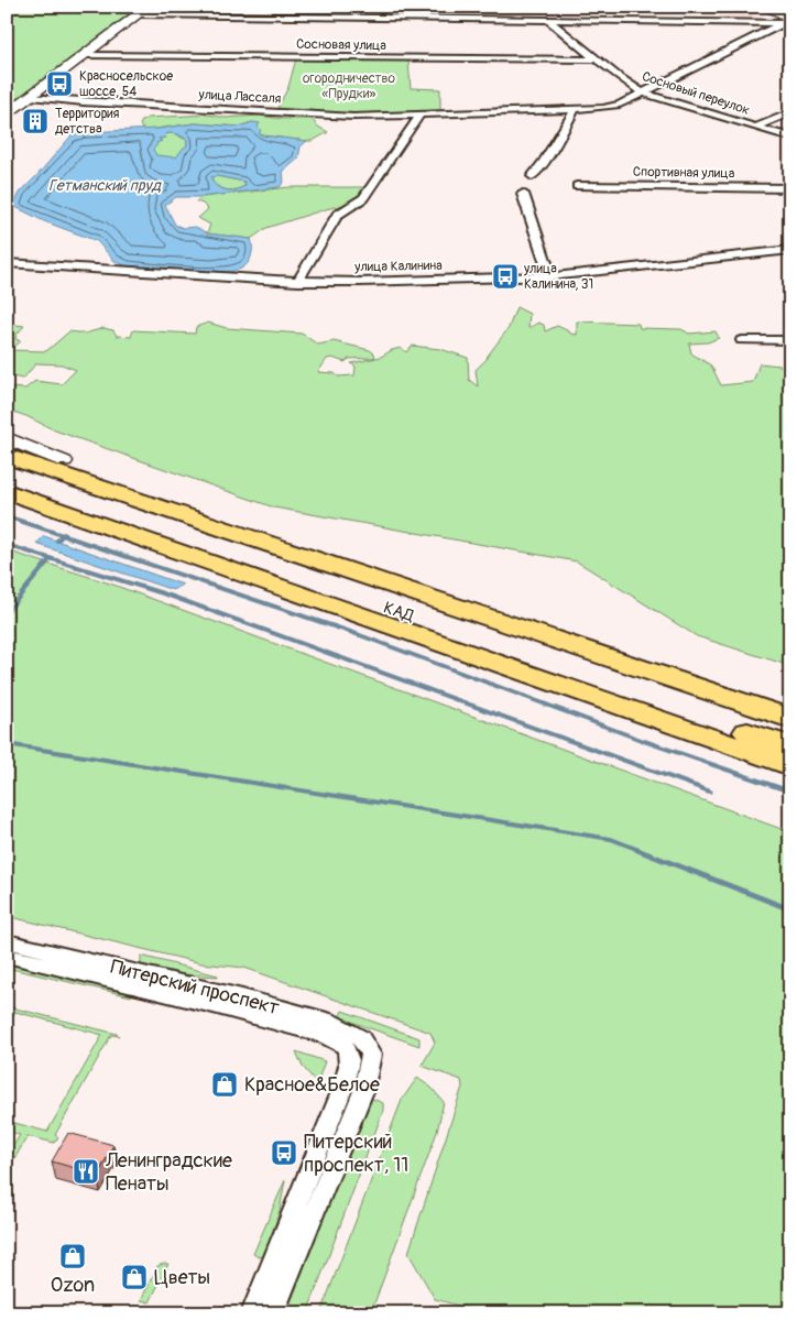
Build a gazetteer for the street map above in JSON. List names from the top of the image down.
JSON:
{
  "streets": {
    "highway": ["КАД"],
    "street": [
      "Сосновая улица",
      "Сосновый переулок",
      "улица Лассаля",
      "Спортивная улица",
      "улица Калинина",
      "Питерский проспект"
    ]
  },
  "crossings": [
    ["Сосновая улица", "Сосновый переулок"],
    ["Сосновый переулок", "улица Лассаля"]
  ],
  "water": ["Гетманский пруд"],
  "parks": ["огородничество «Прудки»"],
  "places": {
    "bus stop": ["Красносельское шоссе, 54", "улица Калинина, 31", "Питерский проспект, 11"],
    "building": ["Территория детства"],
    "shop": ["Красное&Белое", "Ozon", "Цветы"],
    "restaurant": ["Ленинградские Пенаты"]
  }
}
